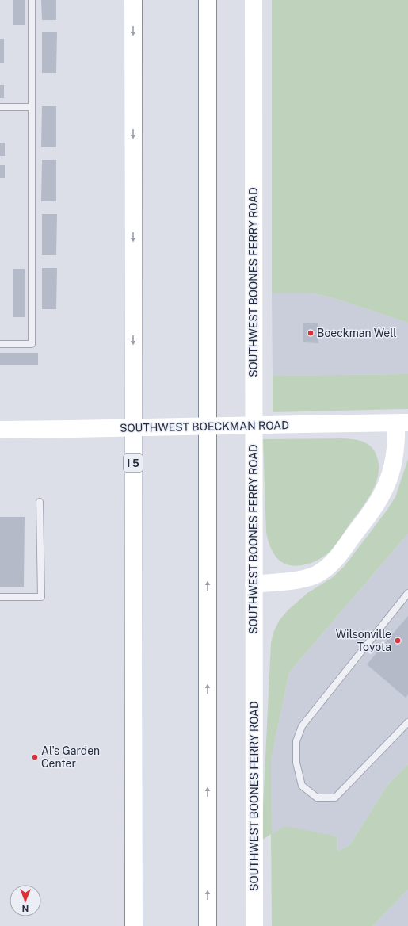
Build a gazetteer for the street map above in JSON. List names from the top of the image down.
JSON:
{
  "streets": {
    "main road": ["SOUTHWEST BOONES FERRY ROAD", "SOUTHWEST BOECKMAN ROAD", "I 5"]
  },
  "places": ["Boeckman Well", "Wilsonville Toyota", "Al's Garden Center"],
  "north": "bottom"
}
